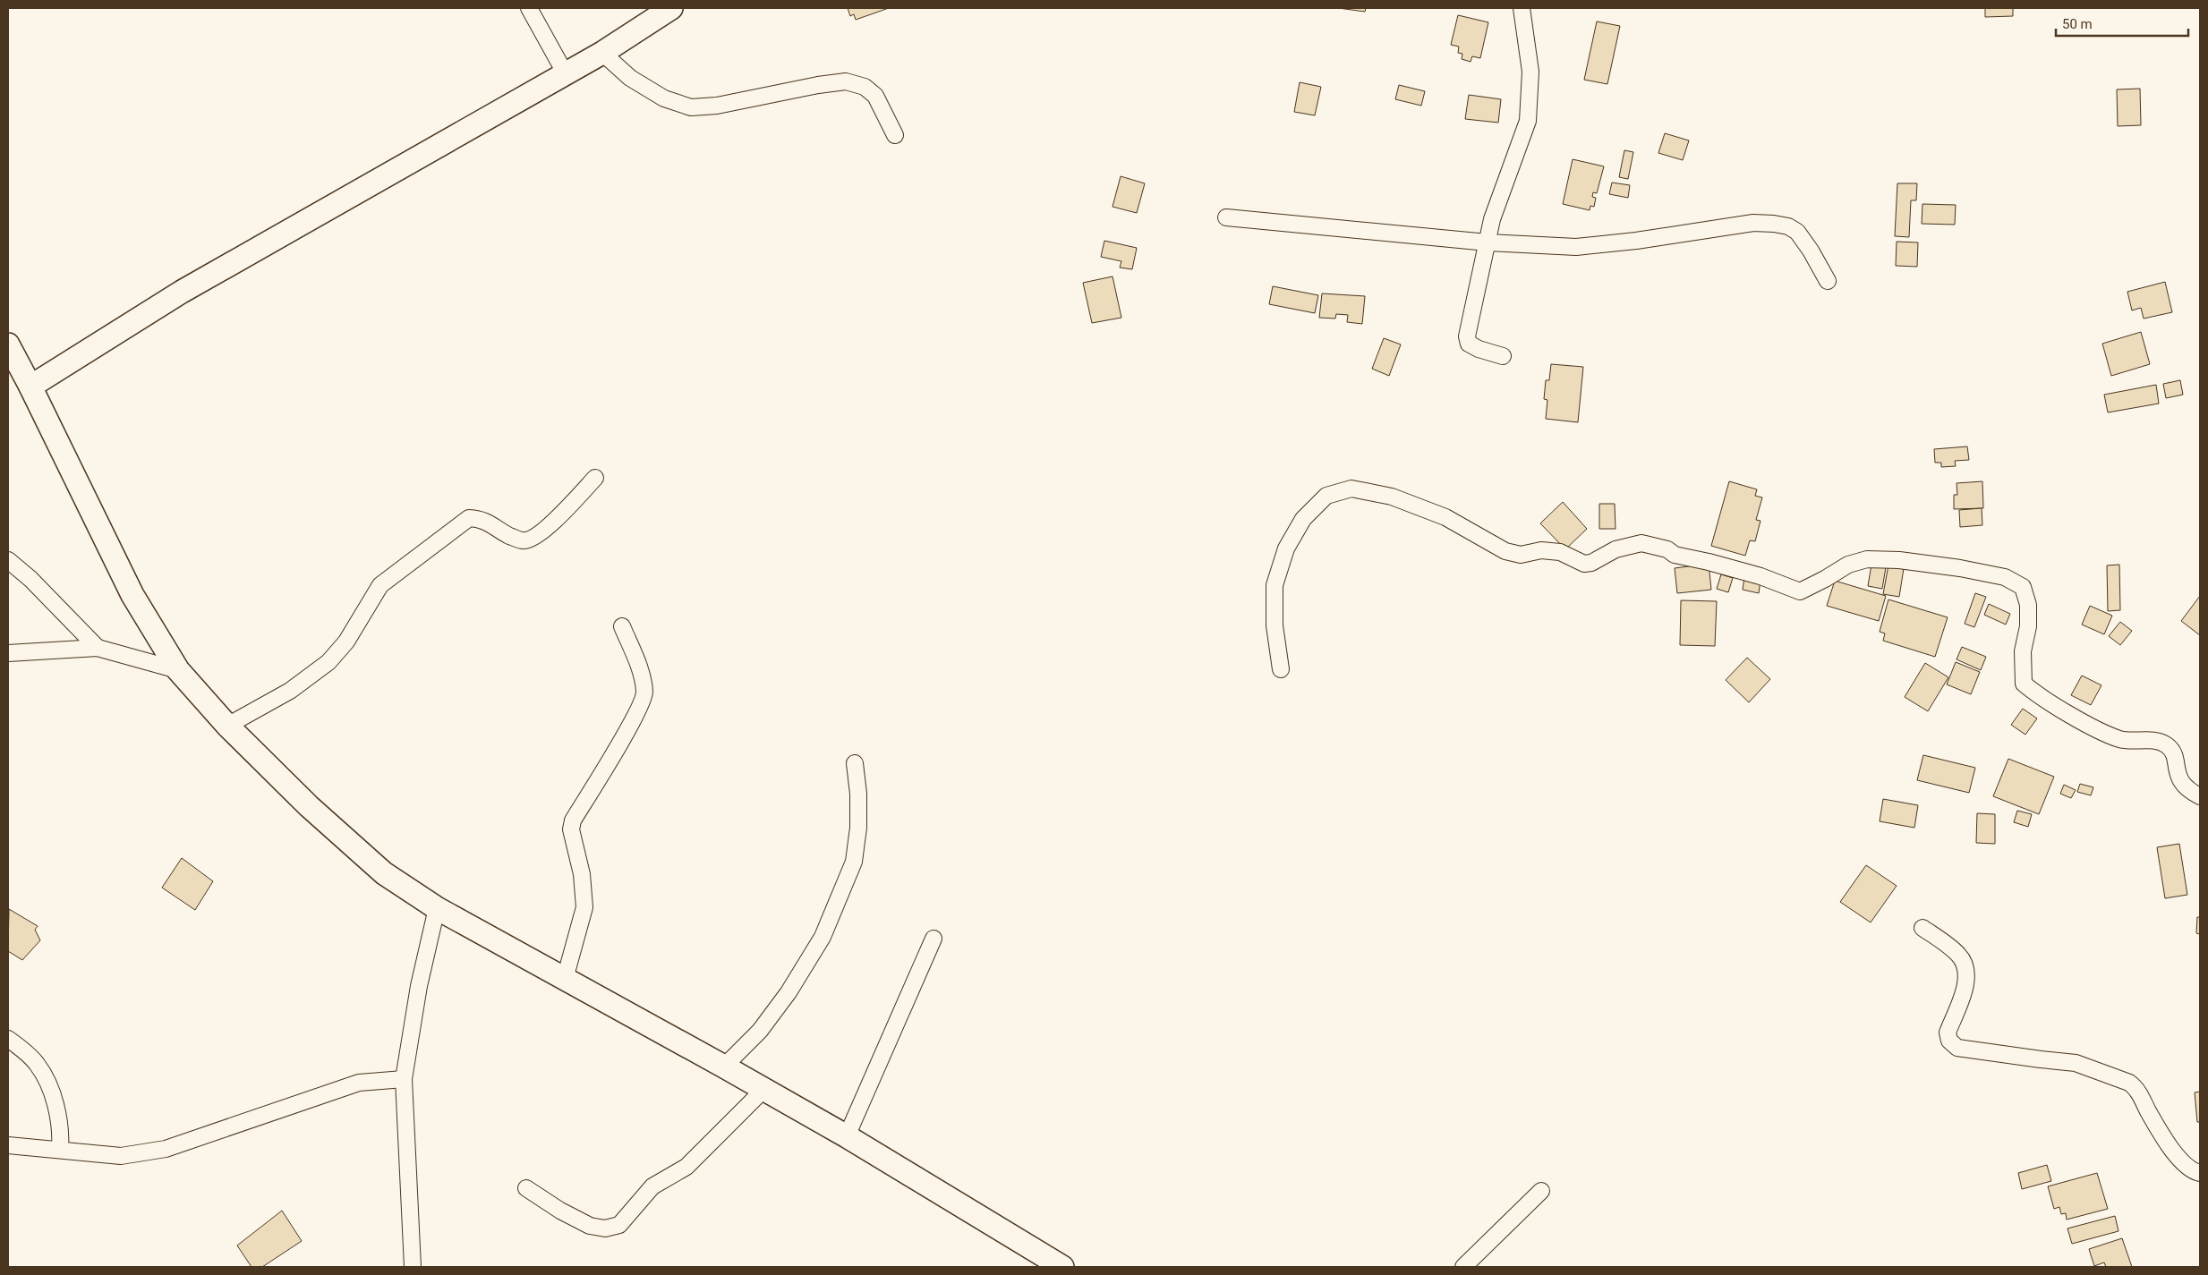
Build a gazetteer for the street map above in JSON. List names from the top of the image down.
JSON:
{
  "scale_bar": "50 m"
}
